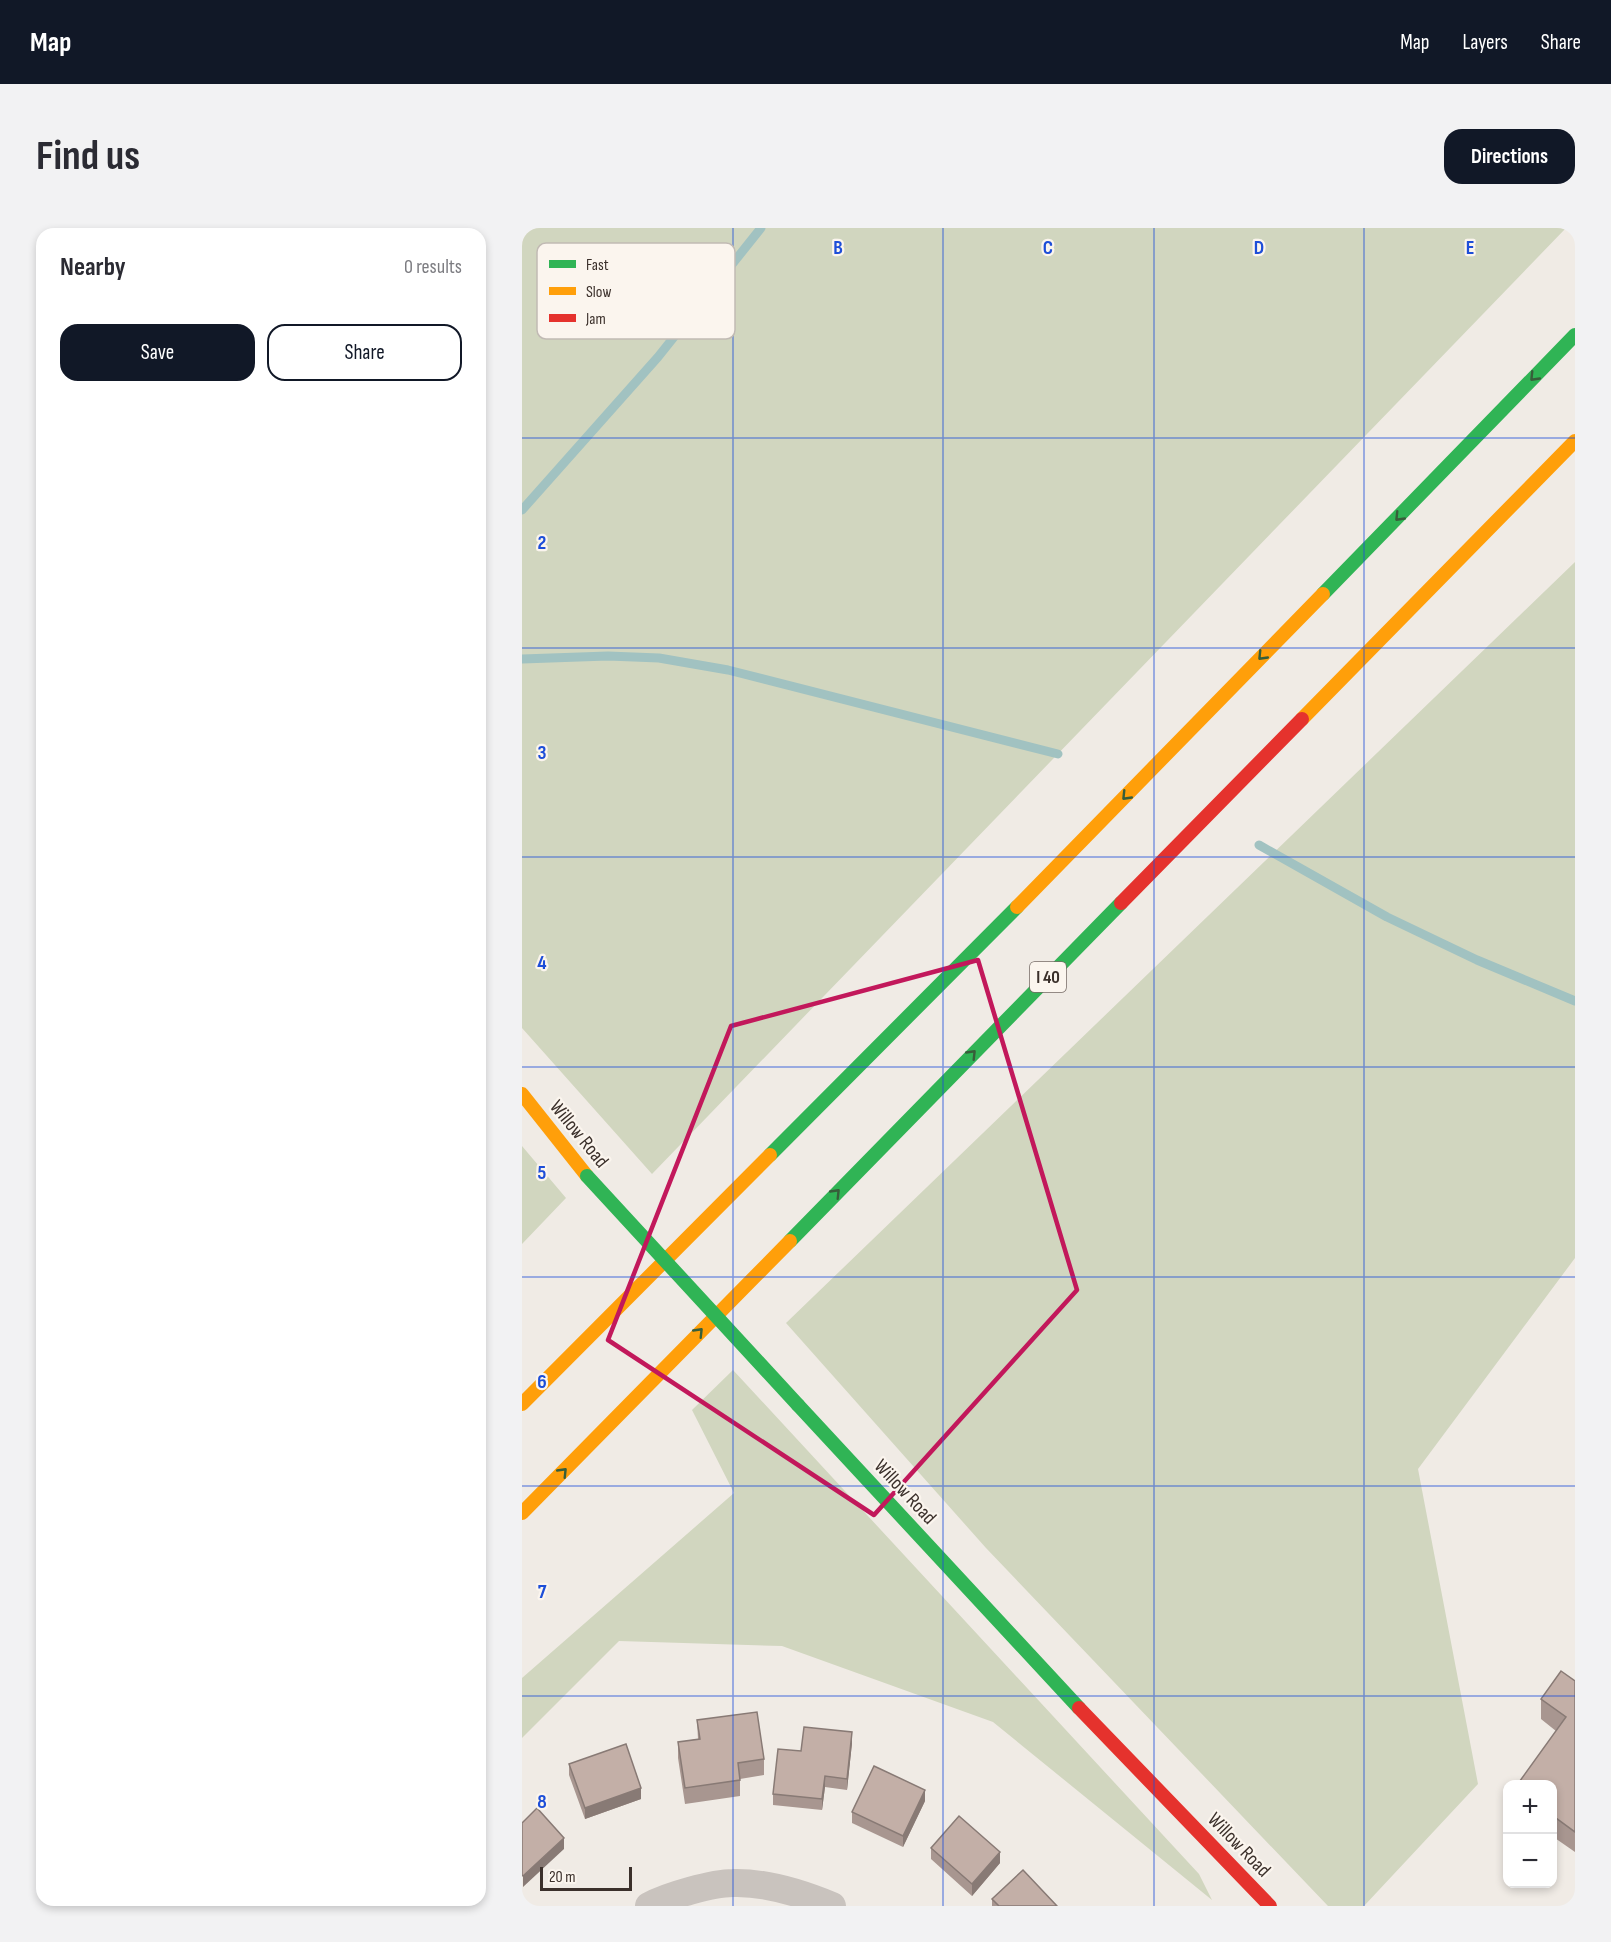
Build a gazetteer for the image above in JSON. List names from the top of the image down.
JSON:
{
  "streets": {
    "main road": ["I 40", "Willow Road"]
  },
  "legend": ["Fast", "Slow", "Jam"],
  "scale_bar": "20 m",
  "page": {
    "header": "Map",
    "nav": ["Map", "Layers", "Share"],
    "buttons": [
      "Directions",
      ["Save", "Share"]
    ],
    "title": "Find us",
    "heading": ["Nearby", "0 results"],
    "map_buttons": ["+", "−"],
    "scale": "20 m"
  },
  "grid": {
    "columns": [
      "B",
      "C",
      "D",
      "E"
    ],
    "rows": [
      "2",
      "3",
      "4",
      "5",
      "6",
      "7",
      "8"
    ]
  }
}
